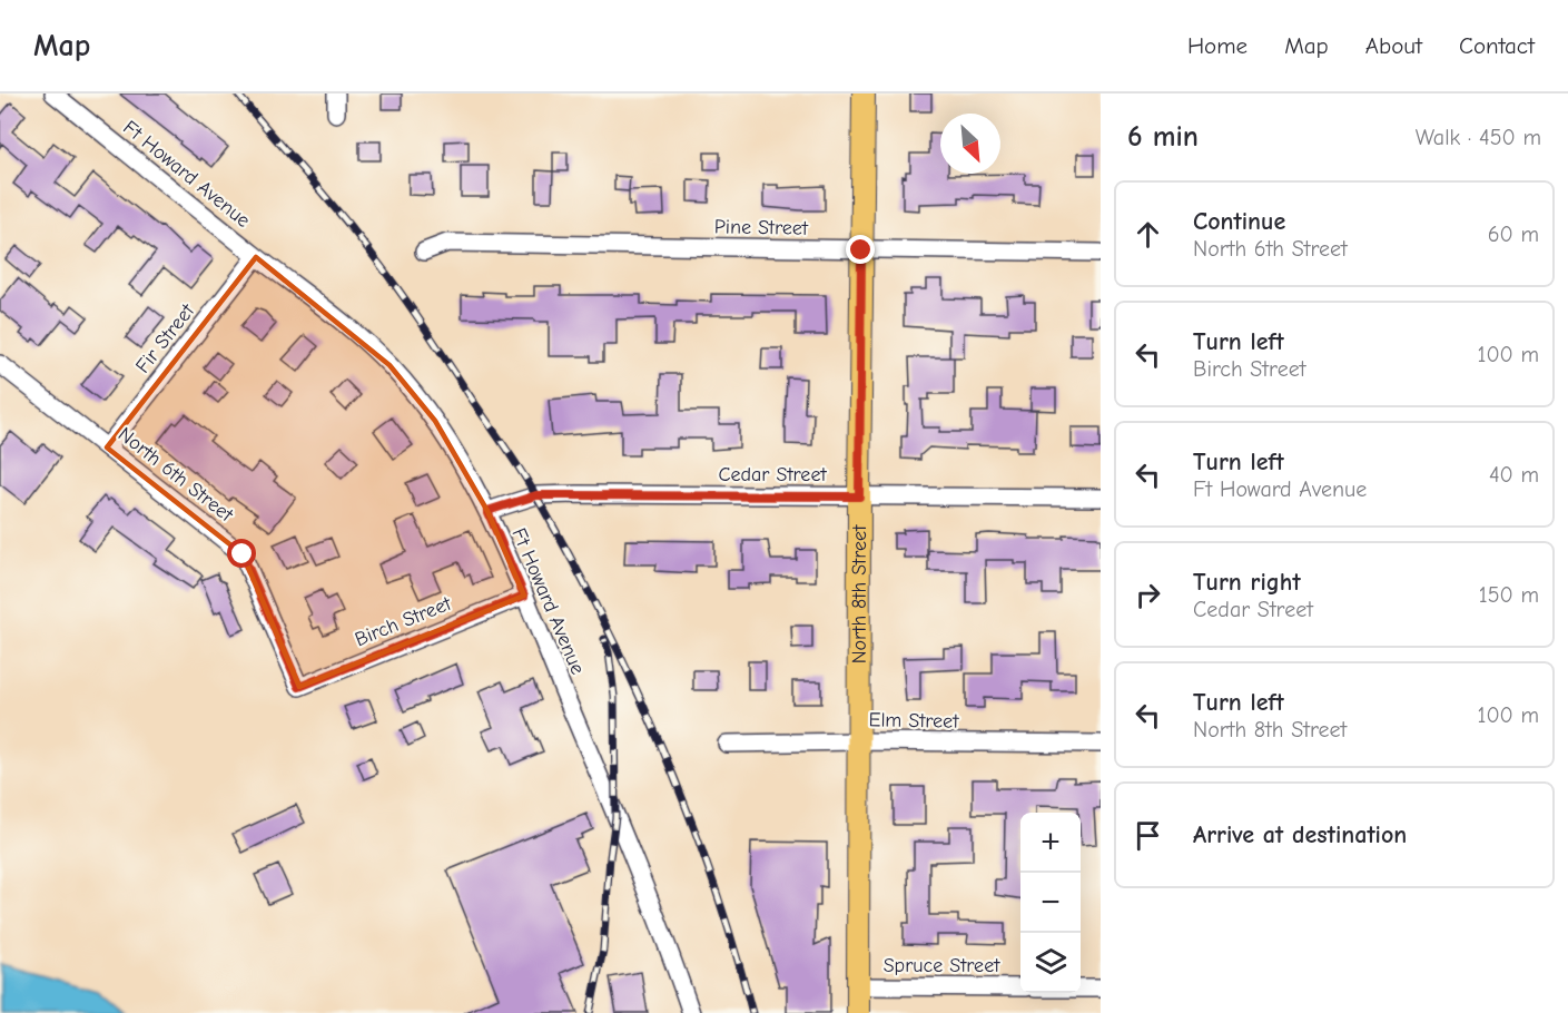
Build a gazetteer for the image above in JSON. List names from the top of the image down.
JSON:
{
  "streets": {
    "main road": ["North 8th Street"],
    "street": [
      "Ft Howard Avenue",
      "Pine Street",
      "Fir Street",
      "North 6th Street",
      "Cedar Street",
      "Birch Street",
      "Elm Street",
      "Spruce Street"
    ]
  },
  "crossings": [
    ["Ft Howard Avenue", "Fir Street"],
    ["Ft Howard Avenue", "Cedar Street"],
    ["Ft Howard Avenue", "Birch Street"],
    ["Pine Street", "North 8th Street"],
    ["Fir Street", "North 6th Street"],
    ["North 6th Street", "Birch Street"],
    ["Cedar Street", "North 8th Street"],
    ["North 8th Street", "Elm Street"],
    ["North 8th Street", "Spruce Street"]
  ],
  "north": "bottom right",
  "page": {
    "header": "Map",
    "nav": [
      "Home",
      "Map",
      "About",
      "Contact"
    ],
    "heading": ["6 min", "Walk · 450 m"],
    "list": [
      ["Continue", "North 6th Street", "60 m"],
      ["Turn left", "Birch Street", "100 m"],
      ["Turn left", "Ft Howard Avenue", "40 m"],
      ["Turn right", "Cedar Street", "150 m"],
      ["Turn left", "North 8th Street", "100 m"],
      "Arrive at destination"
    ],
    "map_buttons": ["+", "−"]
  }
}
